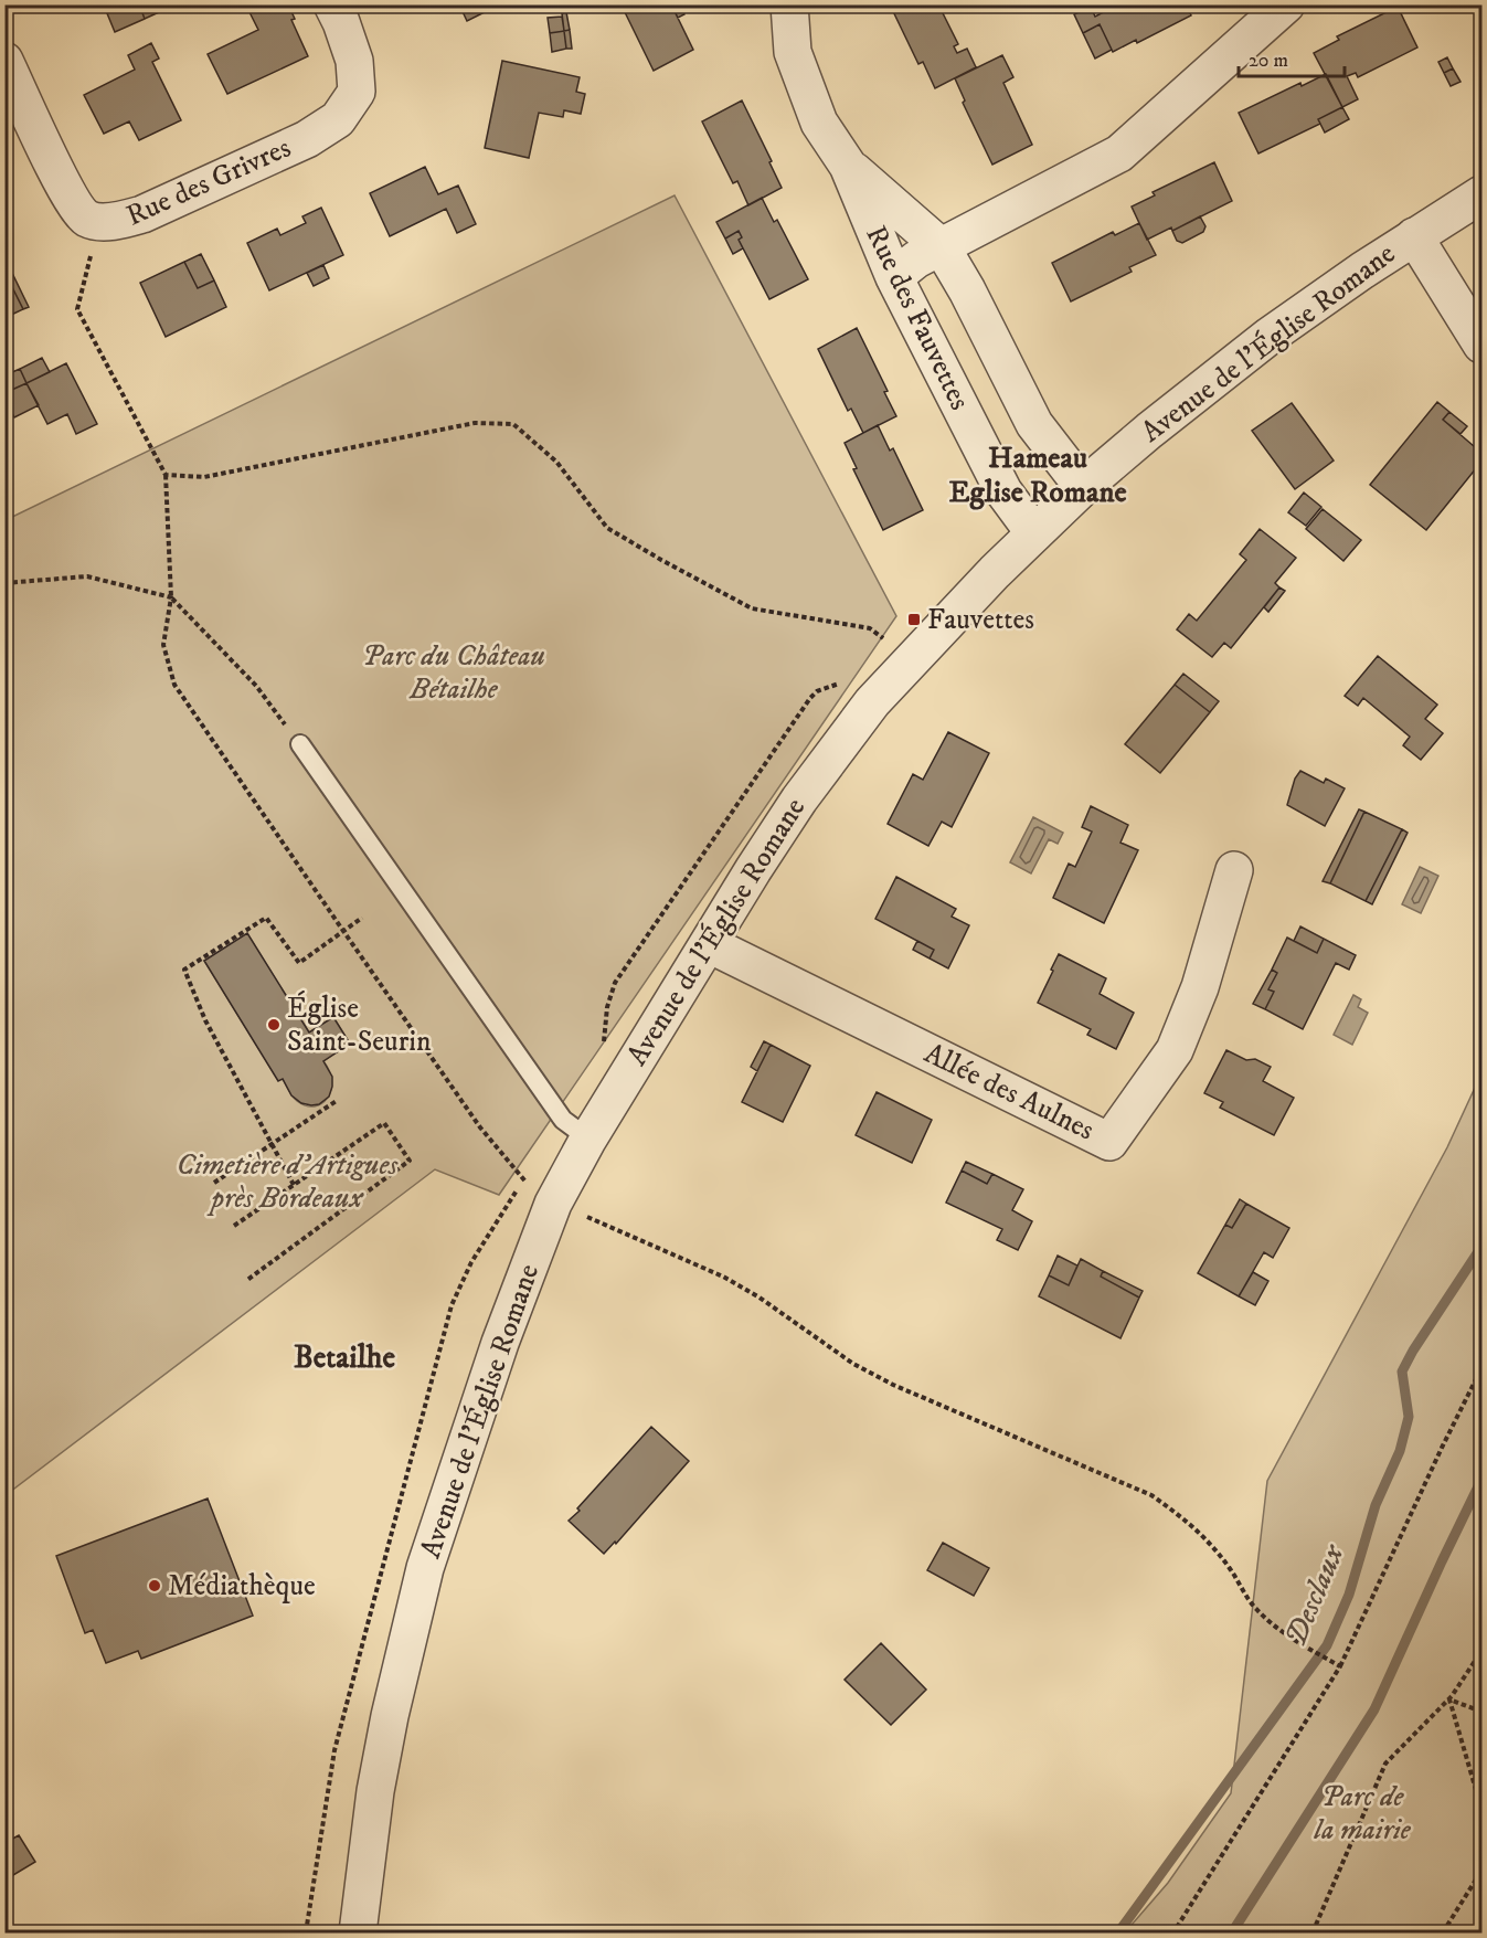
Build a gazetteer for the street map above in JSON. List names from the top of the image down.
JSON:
{
  "streets": {
    "street": [
      "Rue des Grivres",
      "Rue des Fauvettes",
      "Avenue de l'Église Romane",
      "Allée des Aulnes"
    ]
  },
  "crossings": [
    ["Rue des Fauvettes", "Avenue de l'Église Romane"],
    ["Avenue de l'Église Romane", "Allée des Aulnes"]
  ],
  "districts": ["Hameau Eglise Romane", "Betailhe"],
  "water": ["Desclaux"],
  "parks": ["Parc du Château Bétailhe", "Cimetière d'Artigues près Bordeaux", "Parc de la mairie"],
  "places": {
    "transit": ["Fauvettes"],
    "other": ["Église Saint-Seurin", "Médiathèque"]
  },
  "scale_bar": "20 m"
}
